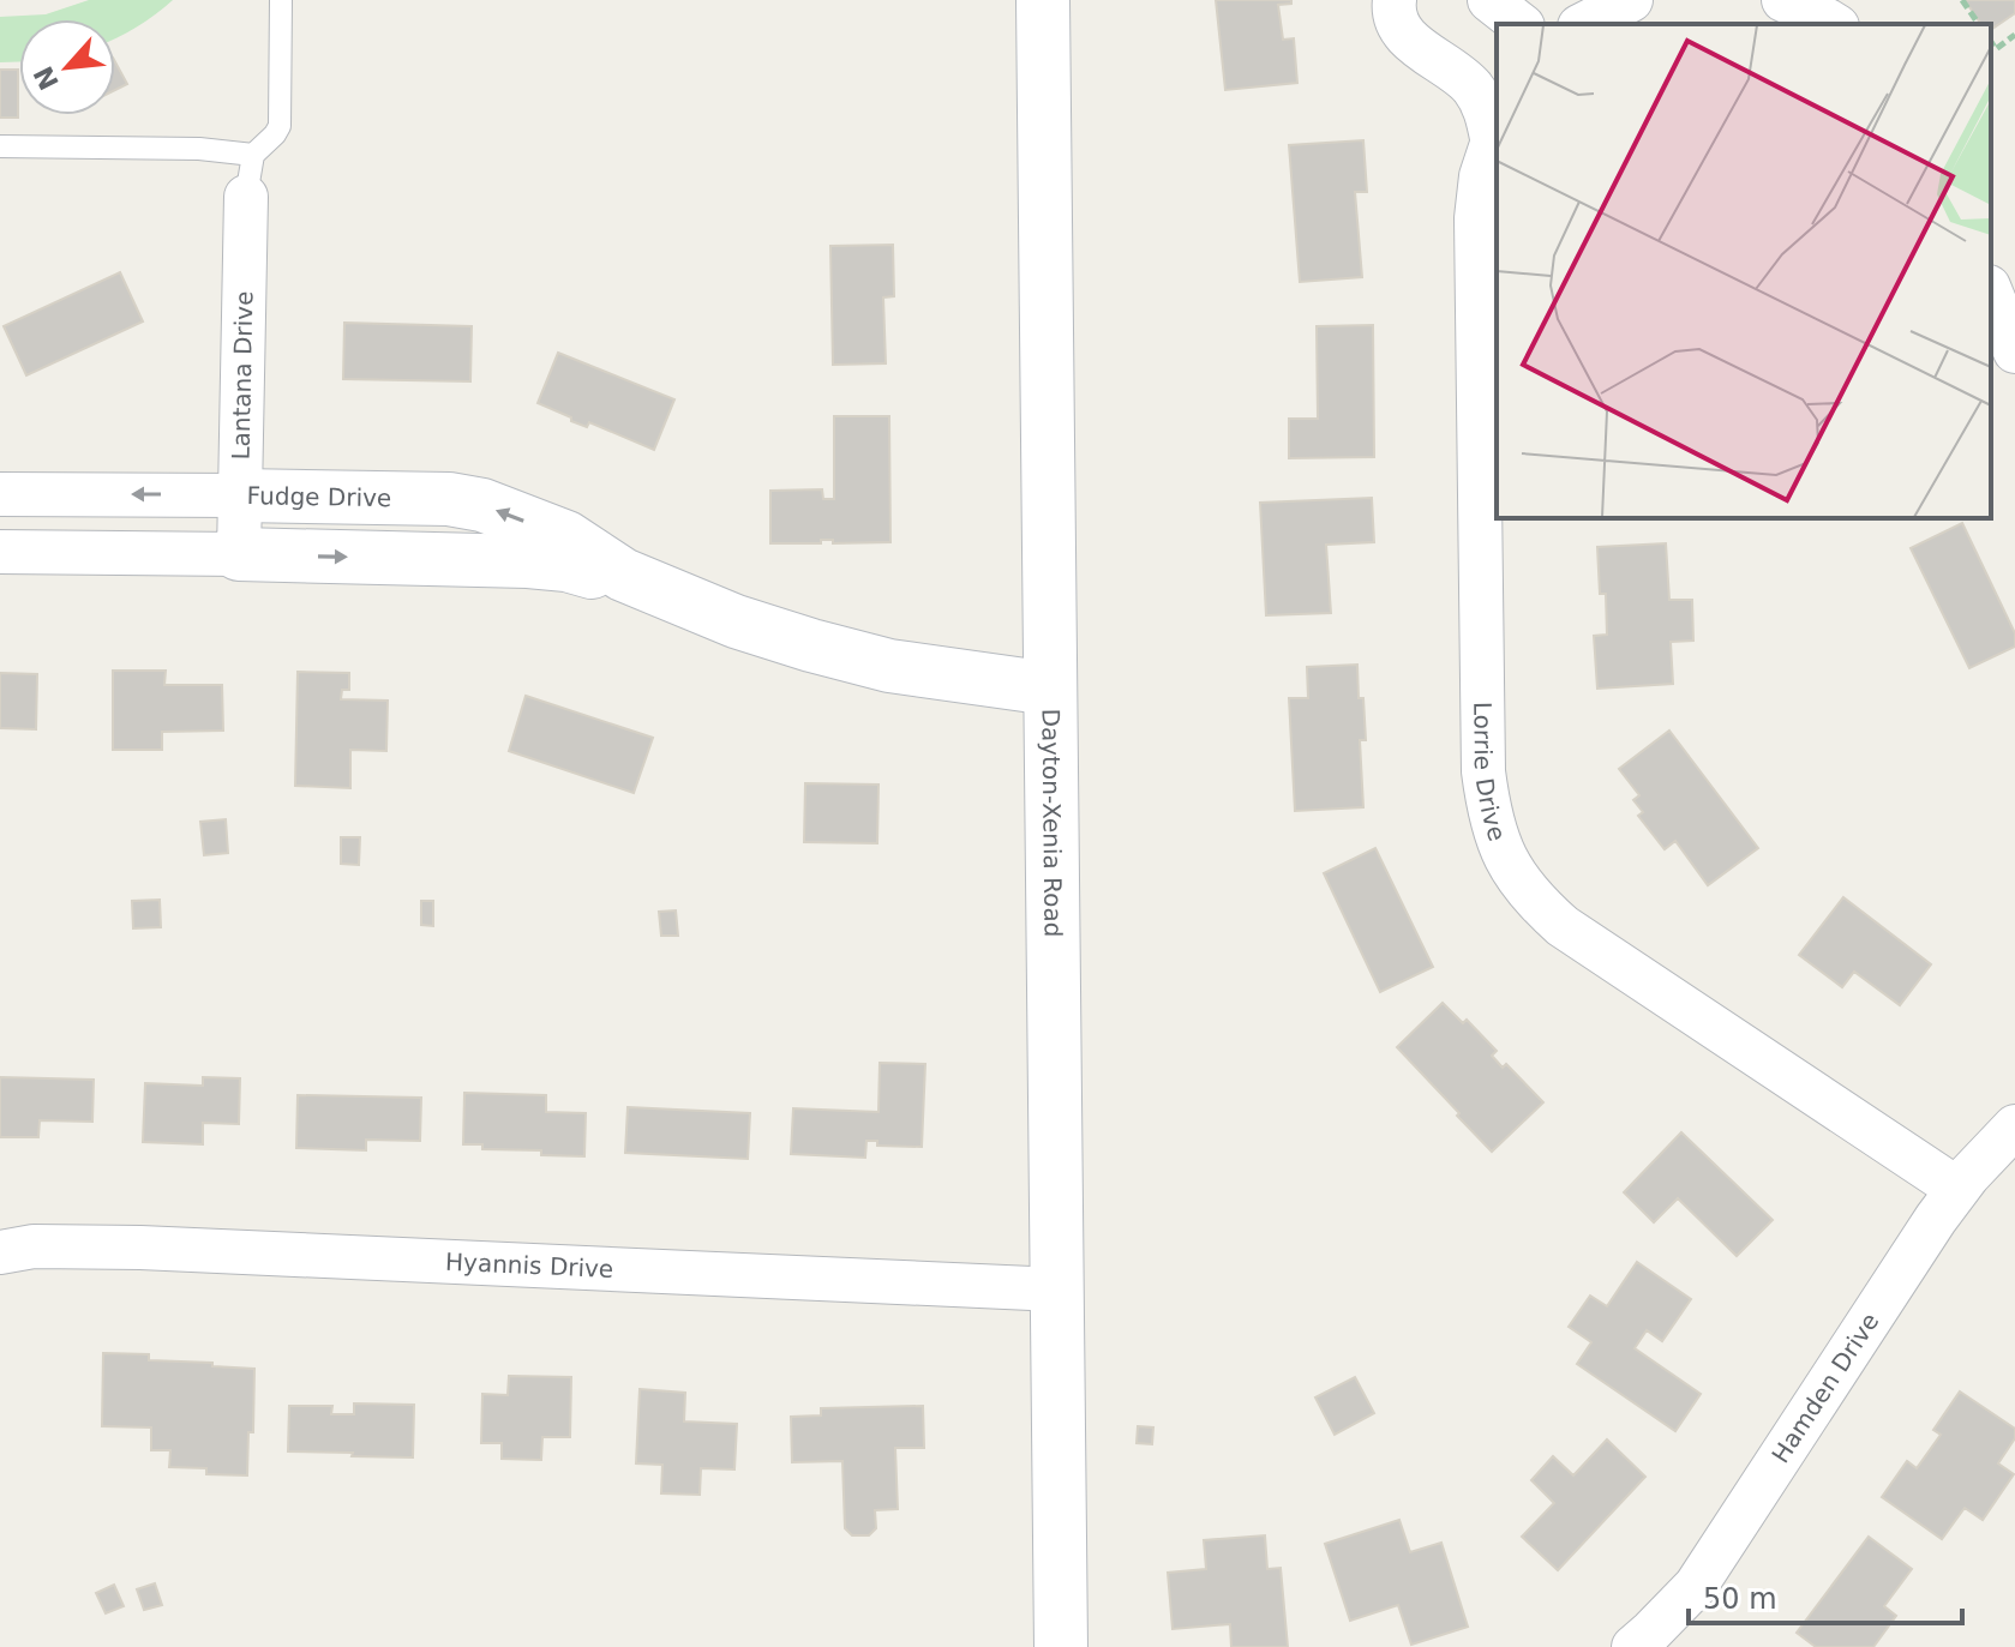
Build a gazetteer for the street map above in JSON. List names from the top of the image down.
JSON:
{
  "streets": {
    "main road": ["Fudge Drive", "Dayton-Xenia Road"],
    "street": [
      "Lantana Drive",
      "Lorrie Drive",
      "Hyannis Drive",
      "Hamden Drive"
    ]
  },
  "crossings": [
    ["Lantana Drive", "Fudge Drive"],
    ["Fudge Drive", "Dayton-Xenia Road"],
    ["Lorrie Drive", "Hamden Drive"],
    ["Dayton-Xenia Road", "Hyannis Drive"]
  ],
  "scale_bar": "50 m",
  "north": "bottom left"
}
